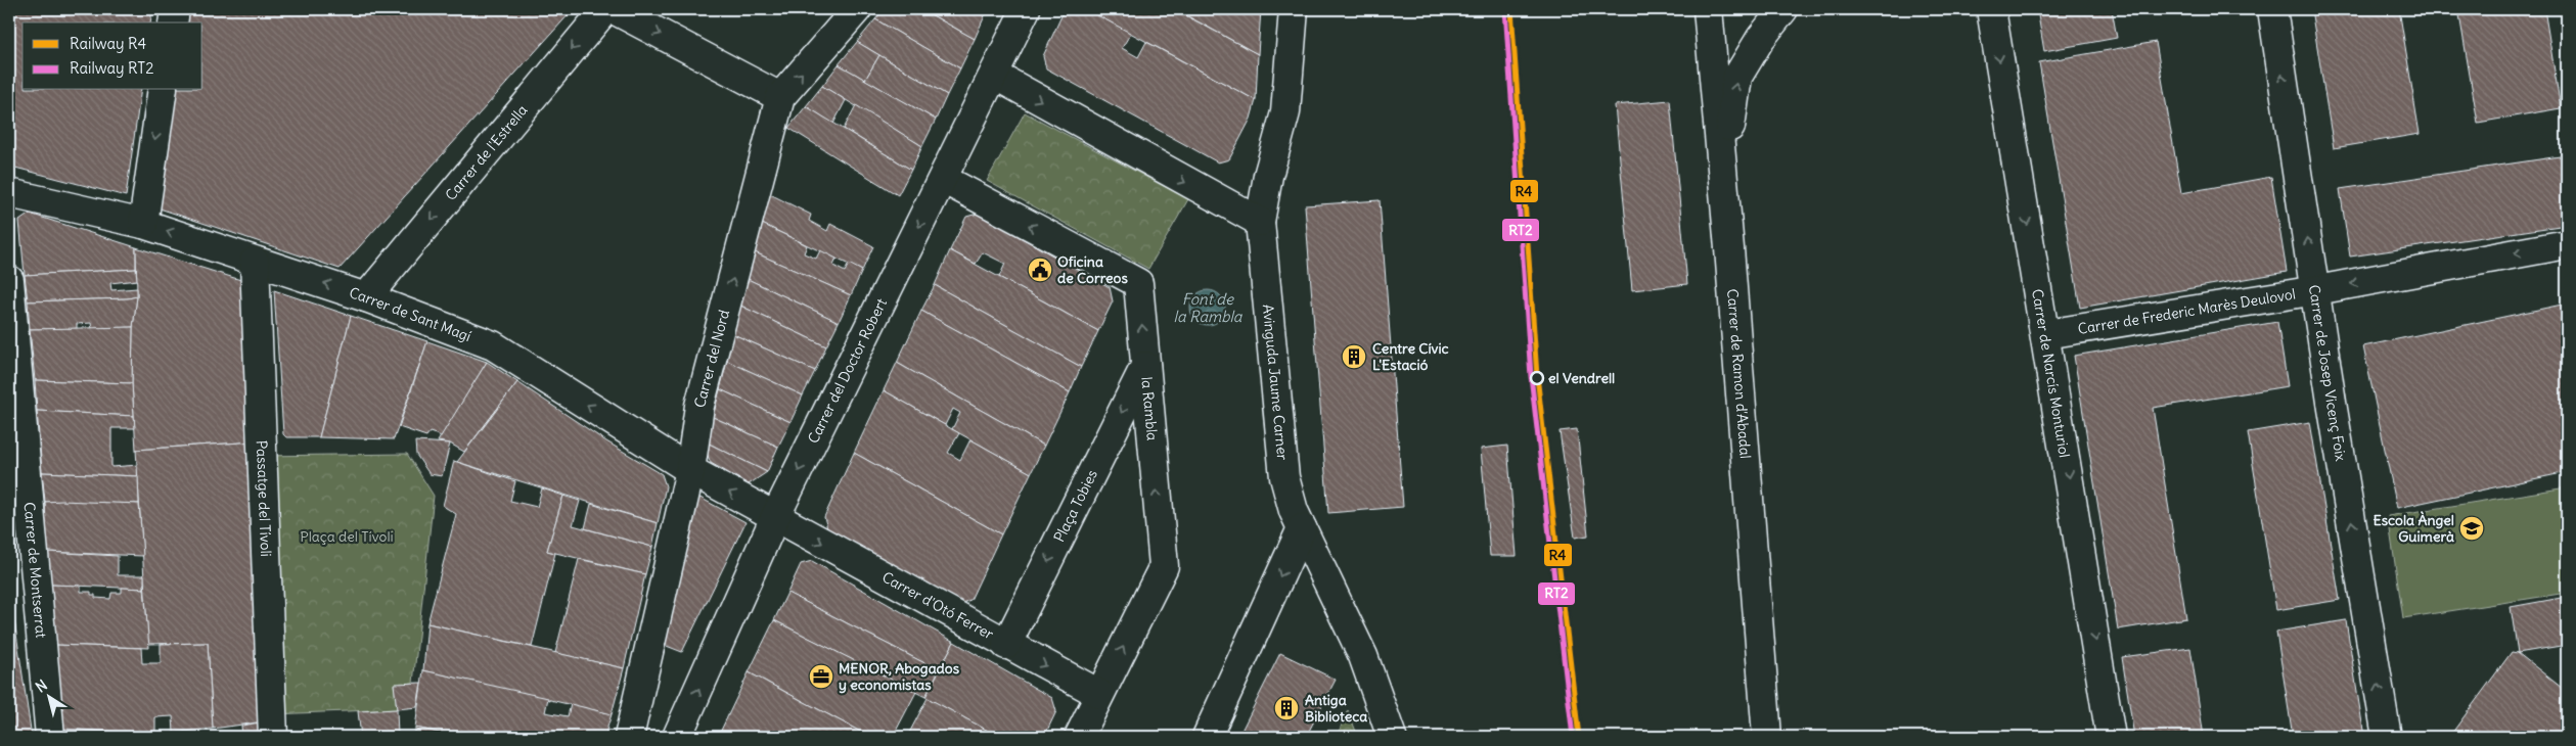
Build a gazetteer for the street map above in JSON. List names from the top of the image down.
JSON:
{
  "streets": {
    "street": [
      "Carrer de l'Estrella",
      "Carrer de Frederic Marès Deulovol",
      "Carrer de Sant Magí",
      "Carrer del Nord",
      "Carrer del Doctor Robert",
      "Carrer de Ramon d'Abadal",
      "Carrer de Narcís Monturiol",
      "Carrer de Josep Vicenç Foix",
      "Avinguda Jaume Carner",
      "la Rambla",
      "Passatge del Tívoli",
      "Plaça Tobies",
      "Carrer de Montserrat",
      "Carrer d'Otó Ferrer"
    ]
  },
  "crossings": [
    ["Carrer de l'Estrella", "Carrer de Sant Magí"],
    ["Carrer de Frederic Marès Deulovol", "Carrer de Narcís Monturiol"],
    ["Carrer de Frederic Marès Deulovol", "Carrer de Josep Vicenç Foix"],
    ["Carrer de Sant Magí", "Carrer del Nord"],
    ["Carrer de Sant Magí", "Carrer del Doctor Robert"],
    ["Carrer de Sant Magí", "Passatge del Tívoli"],
    ["Carrer de Sant Magí", "Carrer d'Otó Ferrer"],
    ["Carrer del Doctor Robert", "la Rambla"],
    ["Carrer del Doctor Robert", "Carrer d'Otó Ferrer"],
    ["la Rambla", "Plaça Tobies"],
    ["la Rambla", "Carrer d'Otó Ferrer"],
    ["Plaça Tobies", "Carrer d'Otó Ferrer"]
  ],
  "one_way": [
    "Carrer de l'Estrella",
    "Carrer de Frederic Marès Deulovol",
    "Carrer de Sant Magí",
    "Carrer del Nord",
    "Carrer de Narcís Monturiol",
    "Carrer de Josep Vicenç Foix",
    "la Rambla",
    "Carrer d'Otó Ferrer"
  ],
  "water": ["Font de la Rambla"],
  "parks": ["Plaça del Tívoli"],
  "places": {
    "public building": ["Oficina de Correos"],
    "building": ["Centre Cívic L'Estació", "Antiga Biblioteca"],
    "other": ["el Vendrell"],
    "school or university": ["Escola Àngel Guimerà"],
    "office": ["MENOR, Abogados y economistas"]
  },
  "lines": ["rail line R4", "rail line RT2"],
  "legend": ["Railway R4", "Railway RT2"],
  "north": "top left"
}
